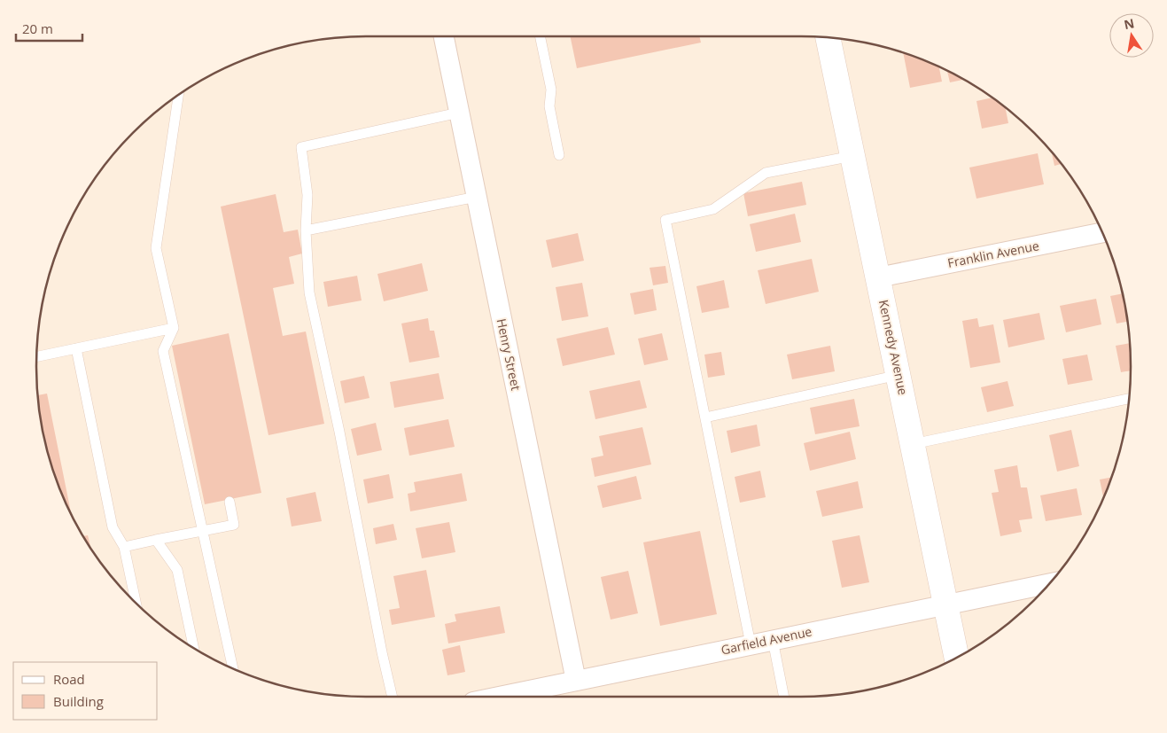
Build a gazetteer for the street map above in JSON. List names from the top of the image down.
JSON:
{
  "streets": {
    "street": [
      "Franklin Avenue",
      "Kennedy Avenue",
      "Henry Street",
      "Garfield Avenue"
    ]
  },
  "crossings": [
    ["Franklin Avenue", "Kennedy Avenue"],
    ["Kennedy Avenue", "Garfield Avenue"],
    ["Henry Street", "Garfield Avenue"]
  ],
  "legend": ["Road", "Building"],
  "scale_bar": "20 m",
  "north": "top"
}
